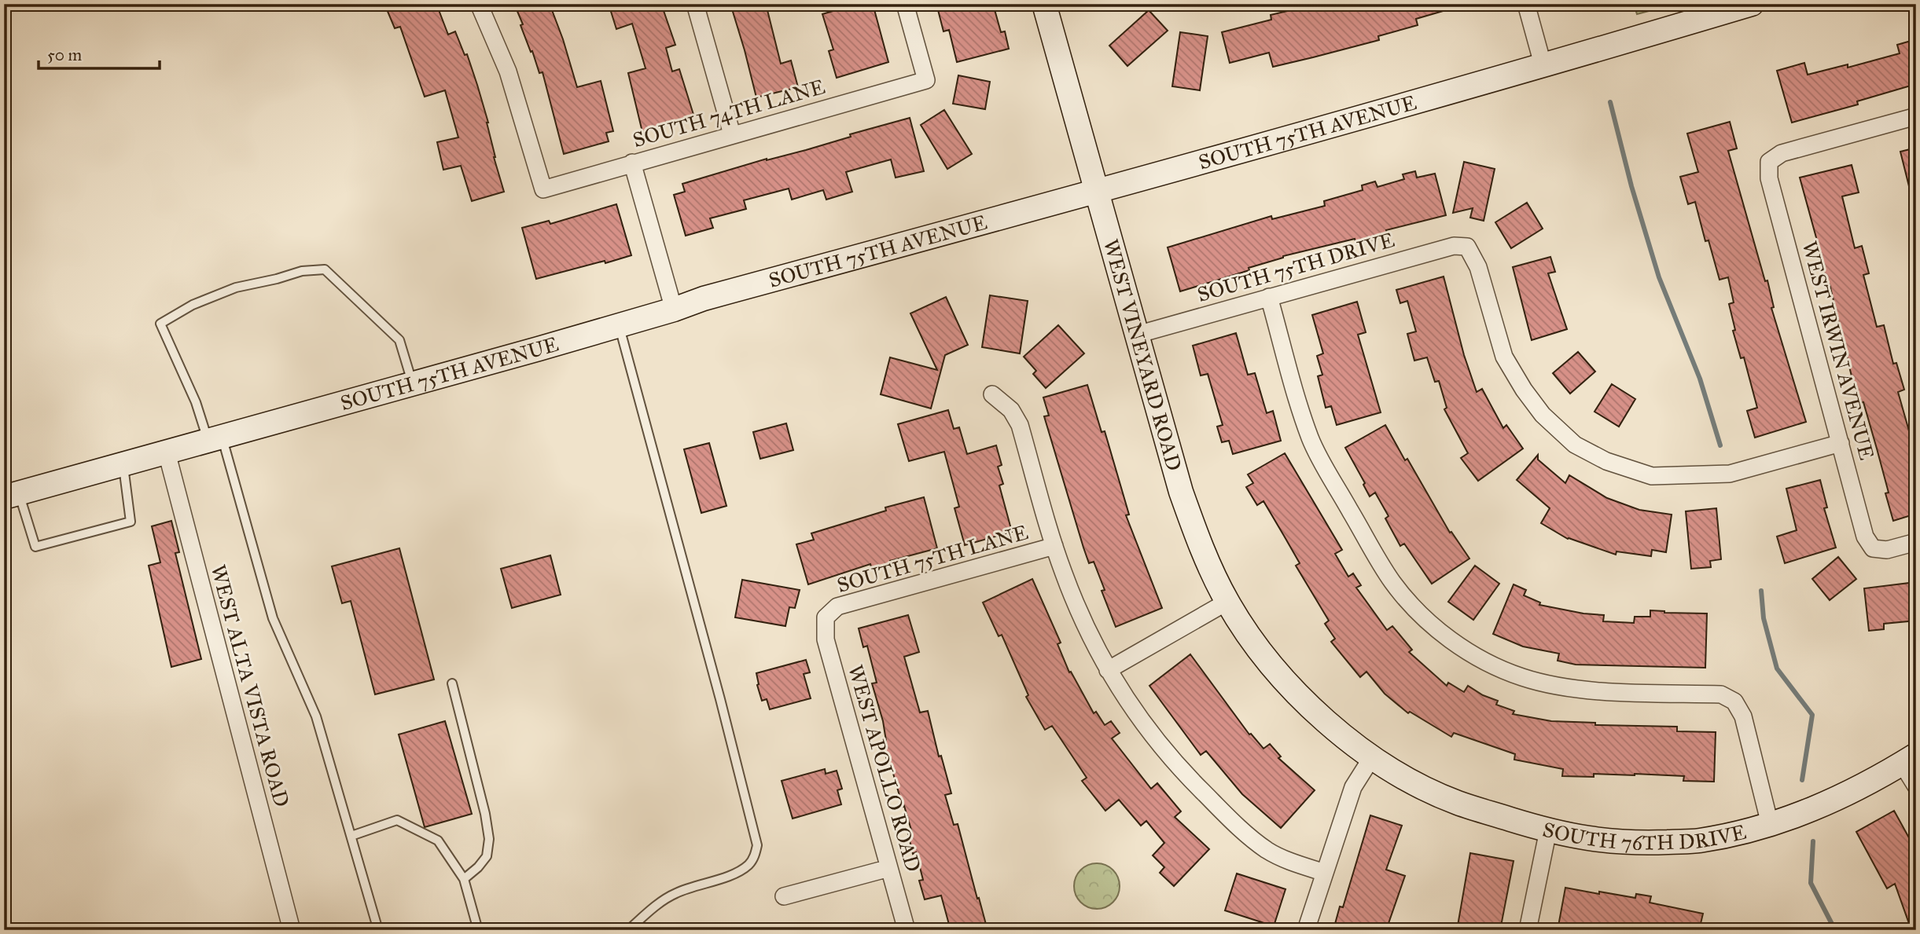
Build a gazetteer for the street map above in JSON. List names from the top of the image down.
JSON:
{
  "streets": {
    "main road": ["SOUTH 75TH AVENUE", "WEST VINEYARD ROAD", "SOUTH 76TH DRIVE"],
    "street": [
      "SOUTH 74TH LANE",
      "SOUTH 75TH DRIVE",
      "WEST IRWIN AVENUE",
      "SOUTH 75TH LANE",
      "WEST ALTA VISTA ROAD",
      "WEST APOLLO ROAD"
    ]
  },
  "crossings": [
    ["SOUTH 75TH AVENUE", "WEST VINEYARD ROAD"],
    ["SOUTH 75TH AVENUE", "WEST ALTA VISTA ROAD"],
    ["SOUTH 75TH DRIVE", "WEST IRWIN AVENUE"],
    ["SOUTH 75TH DRIVE", "WEST VINEYARD ROAD"],
    ["WEST VINEYARD ROAD", "SOUTH 76TH DRIVE"],
    ["SOUTH 75TH LANE", "WEST APOLLO ROAD"]
  ],
  "scale_bar": "50 m"
}
